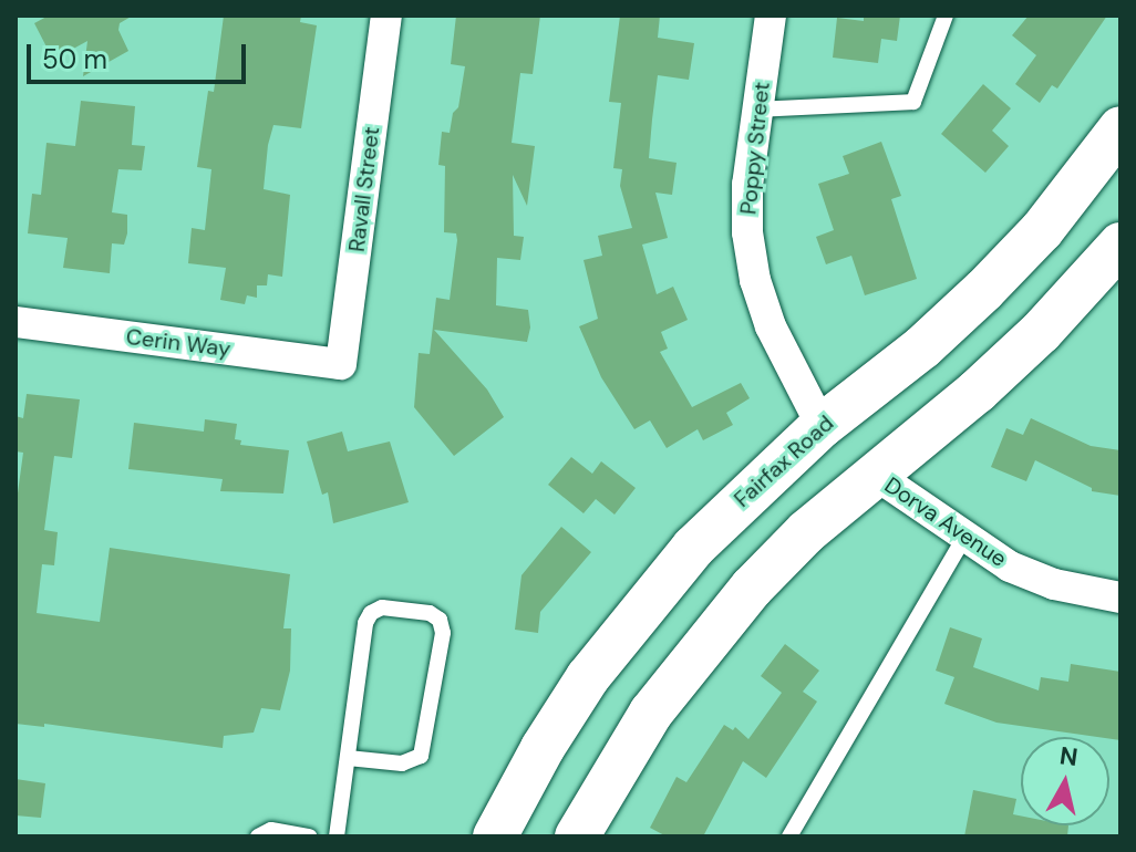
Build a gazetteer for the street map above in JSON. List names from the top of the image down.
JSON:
{
  "streets": {
    "main road": ["Fairfax Road"],
    "street": [
      "Poppy Street",
      "Ravall Street",
      "Cerin Way",
      "Dorva Avenue"
    ]
  },
  "crossings": [
    ["Poppy Street", "Fairfax Road"],
    ["Ravall Street", "Cerin Way"]
  ],
  "scale_bar": "50 m",
  "north": "top"
}
